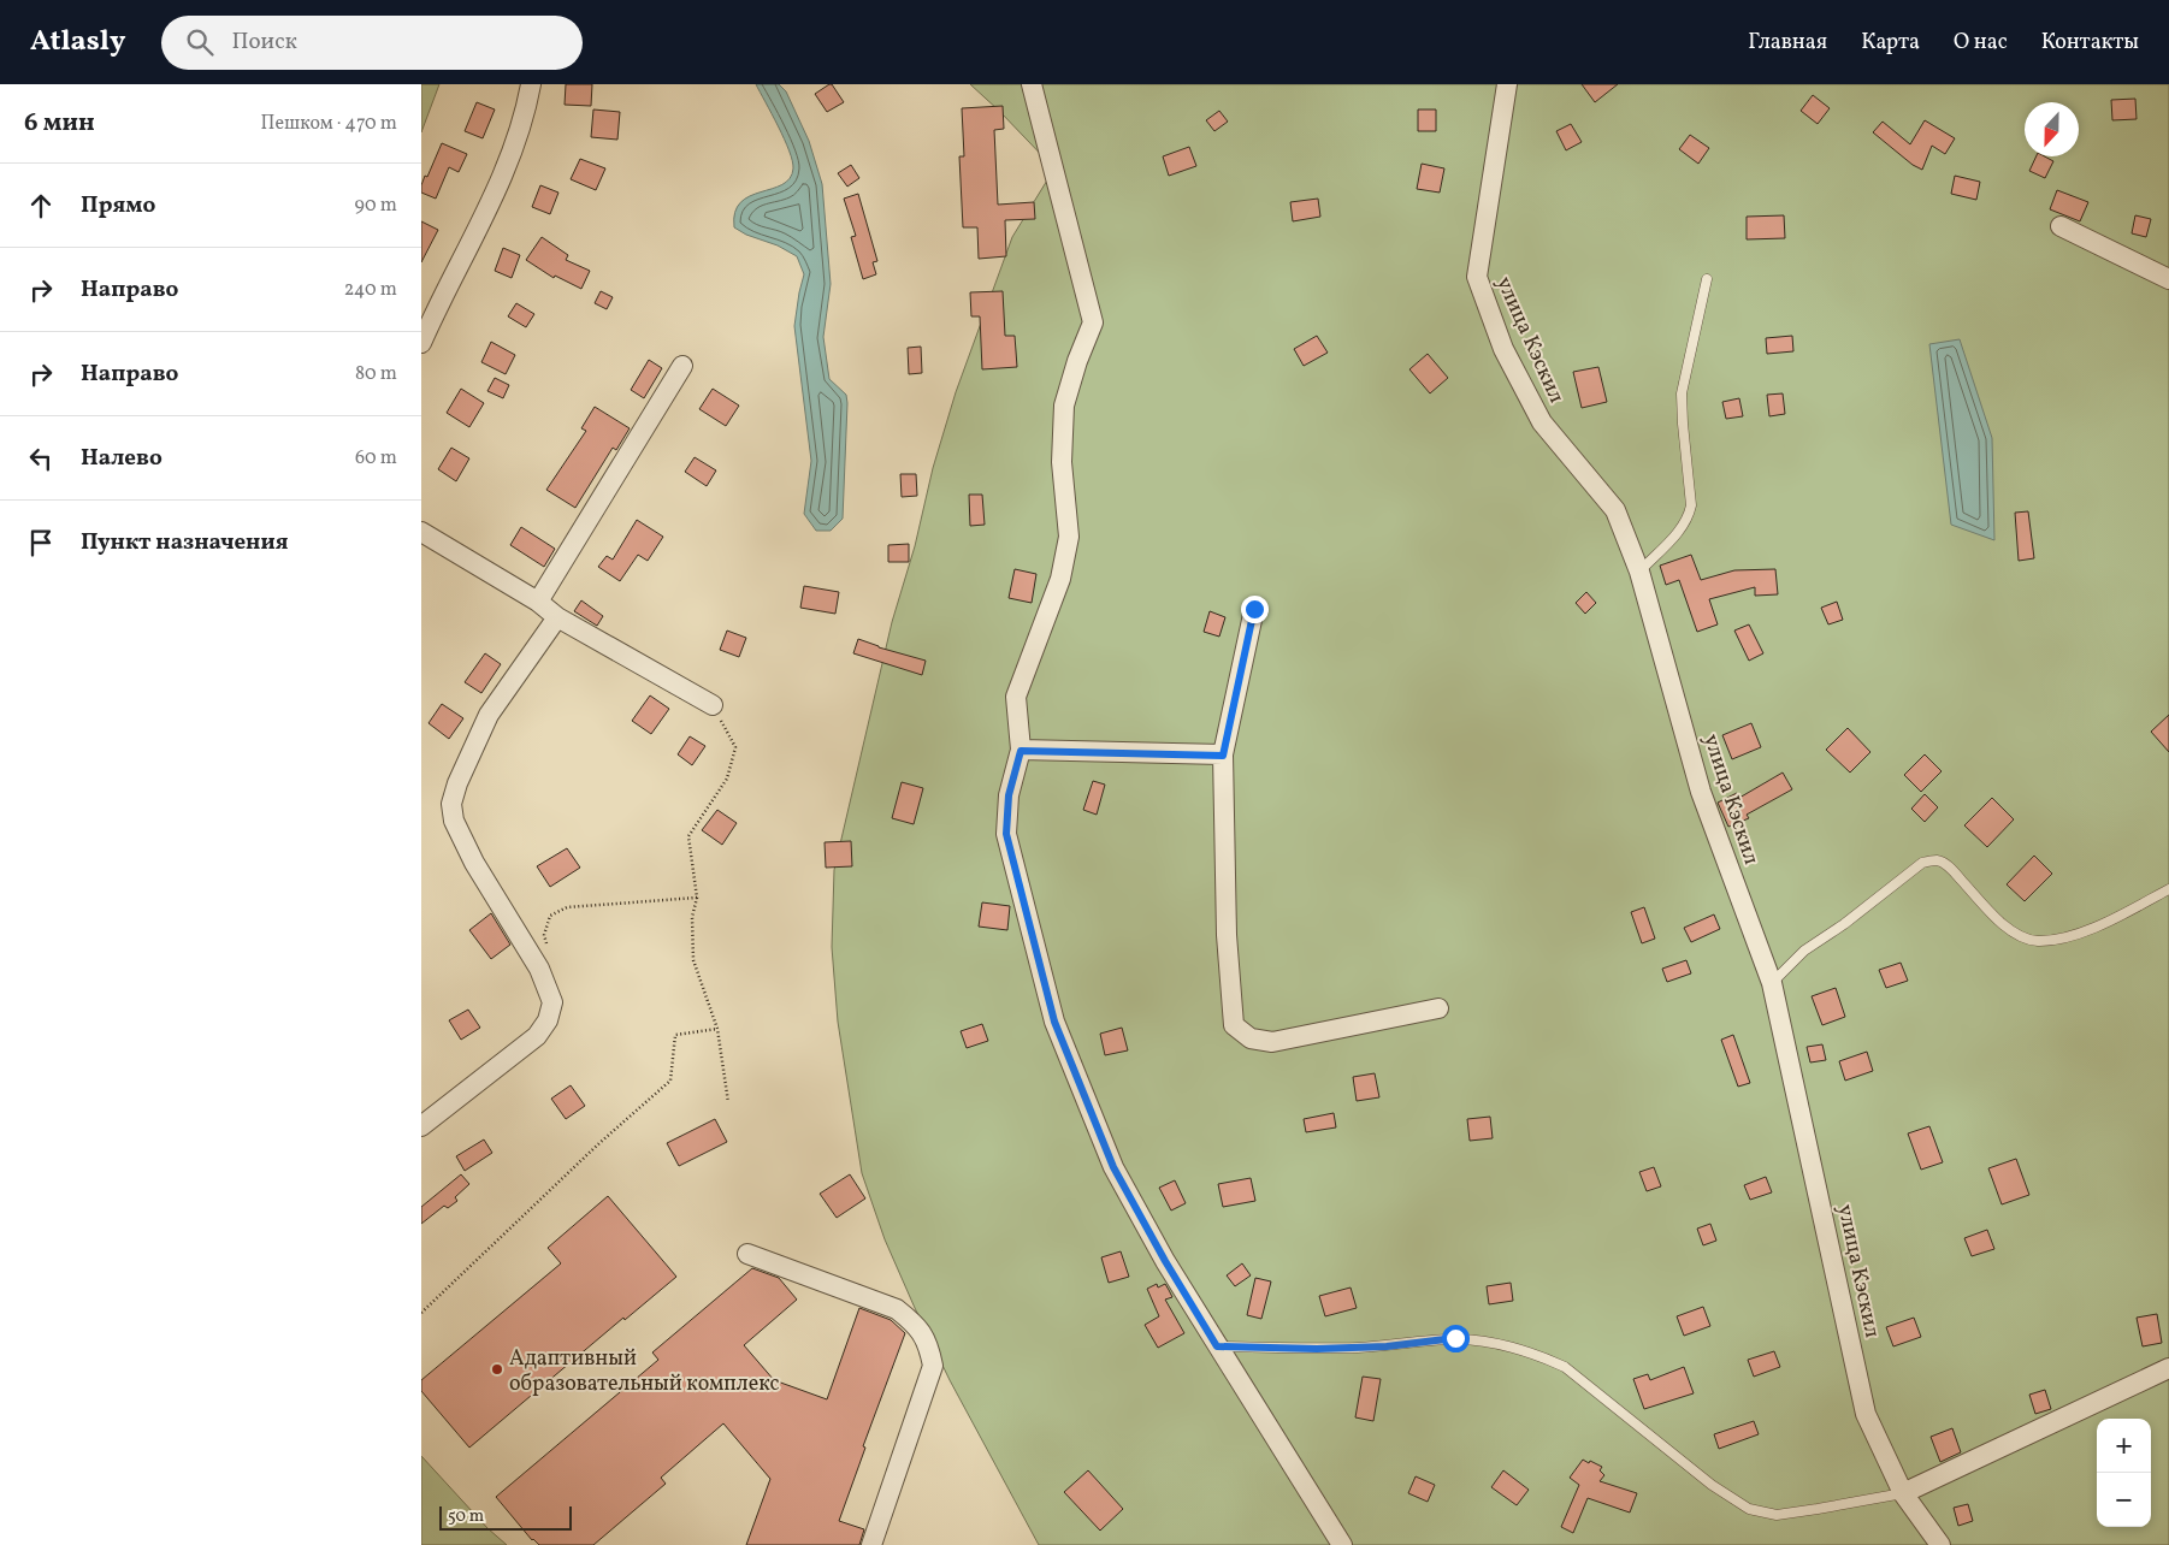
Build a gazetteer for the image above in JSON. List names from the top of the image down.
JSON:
{
  "streets": {
    "street": ["улица Кэскил"]
  },
  "places": ["Адаптивный образовательный комплекс"],
  "scale_bar": "50 m",
  "north": "bottom",
  "page": {
    "header": "Atlasly",
    "search": "Поиск",
    "nav": [
      "Главная",
      "Карта",
      "О нас",
      "Контакты"
    ],
    "heading": ["6 мин", "Пешком · 470 m"],
    "list": [
      ["Прямо", "90 m"],
      ["Направо", "240 m"],
      ["Направо", "80 m"],
      ["Налево", "60 m"],
      "Пункт назначения"
    ],
    "map_buttons": ["+", "−"],
    "scale": "50 m"
  }
}
